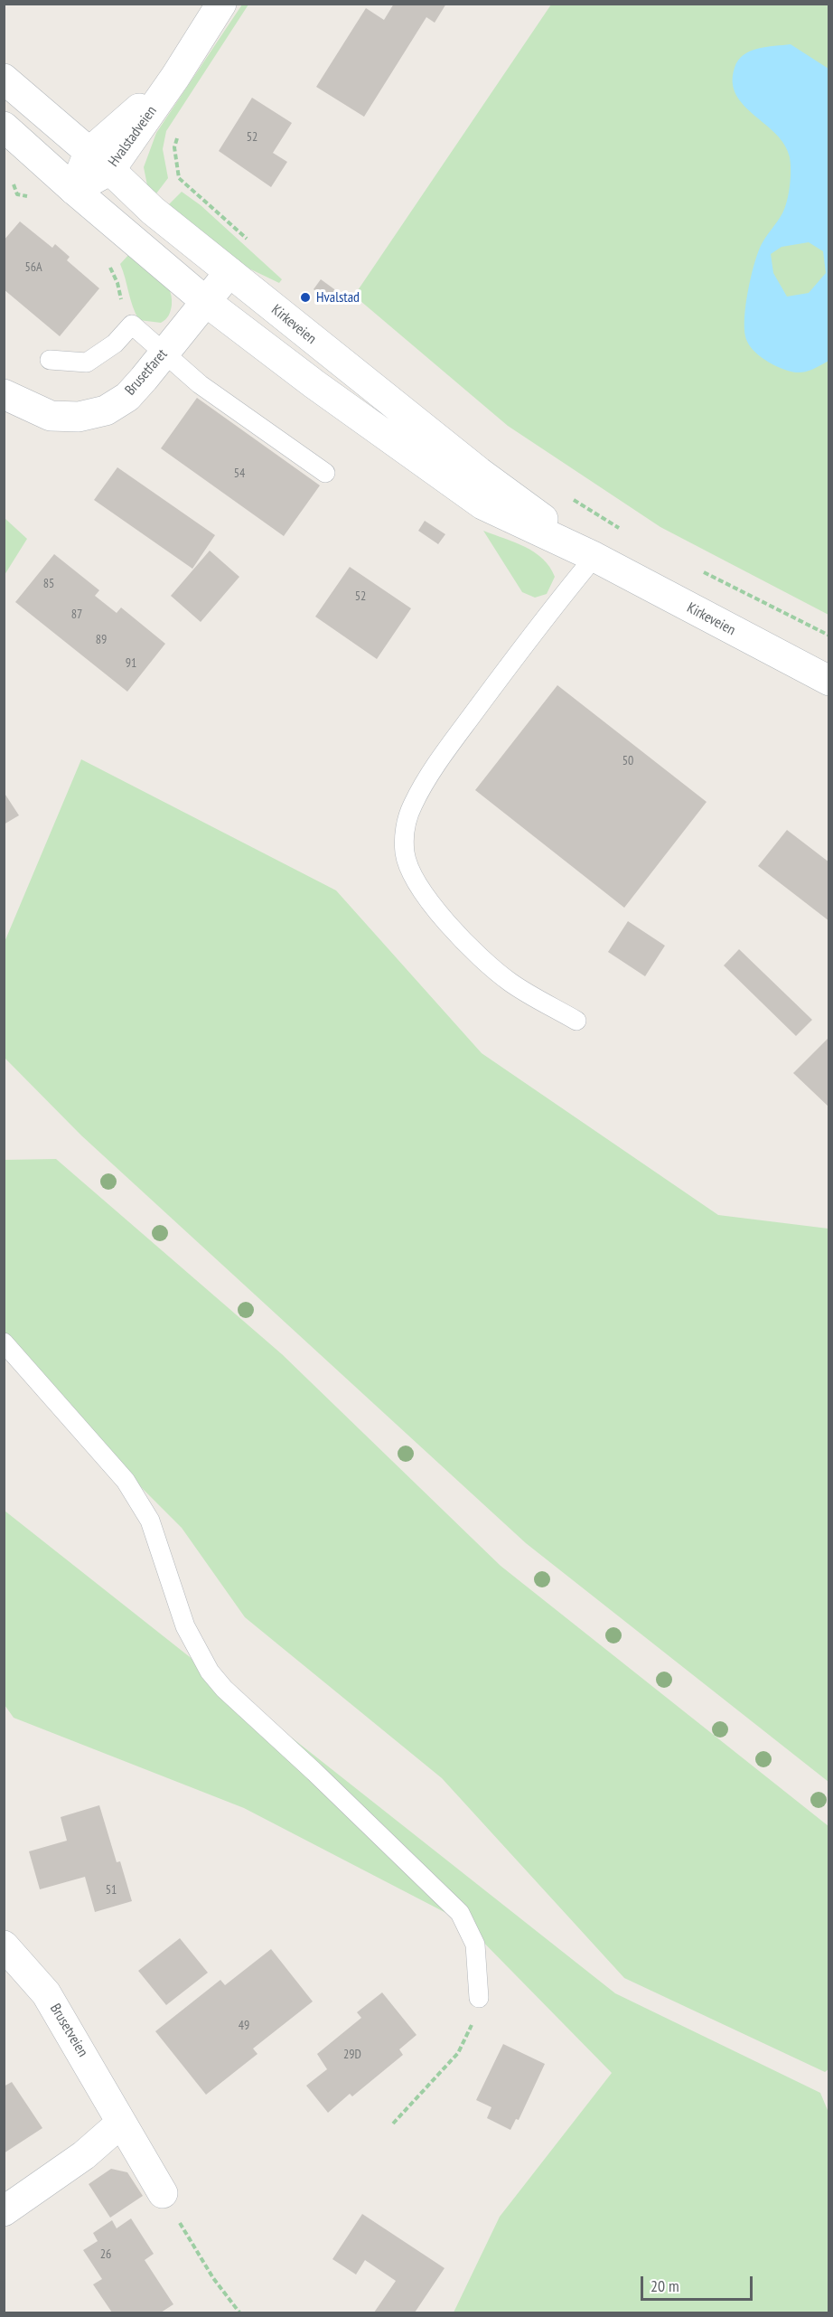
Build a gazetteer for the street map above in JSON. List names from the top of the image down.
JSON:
{
  "streets": {
    "main road": [
      "Hvalstadveien",
      "Kirkeveien",
      "Brusetfaret",
      "Brusetveien"
    ]
  },
  "crossings": [
    ["Hvalstadveien", "Kirkeveien"],
    ["Kirkeveien", "Brusetfaret"]
  ],
  "places": ["Hvalstad"],
  "house_numbers": [
    "52",
    "56A",
    "54",
    "85",
    "52",
    "87",
    "89",
    "91",
    "50",
    "51",
    "49",
    "29D",
    "26"
  ],
  "scale_bar": "20 m"
}
